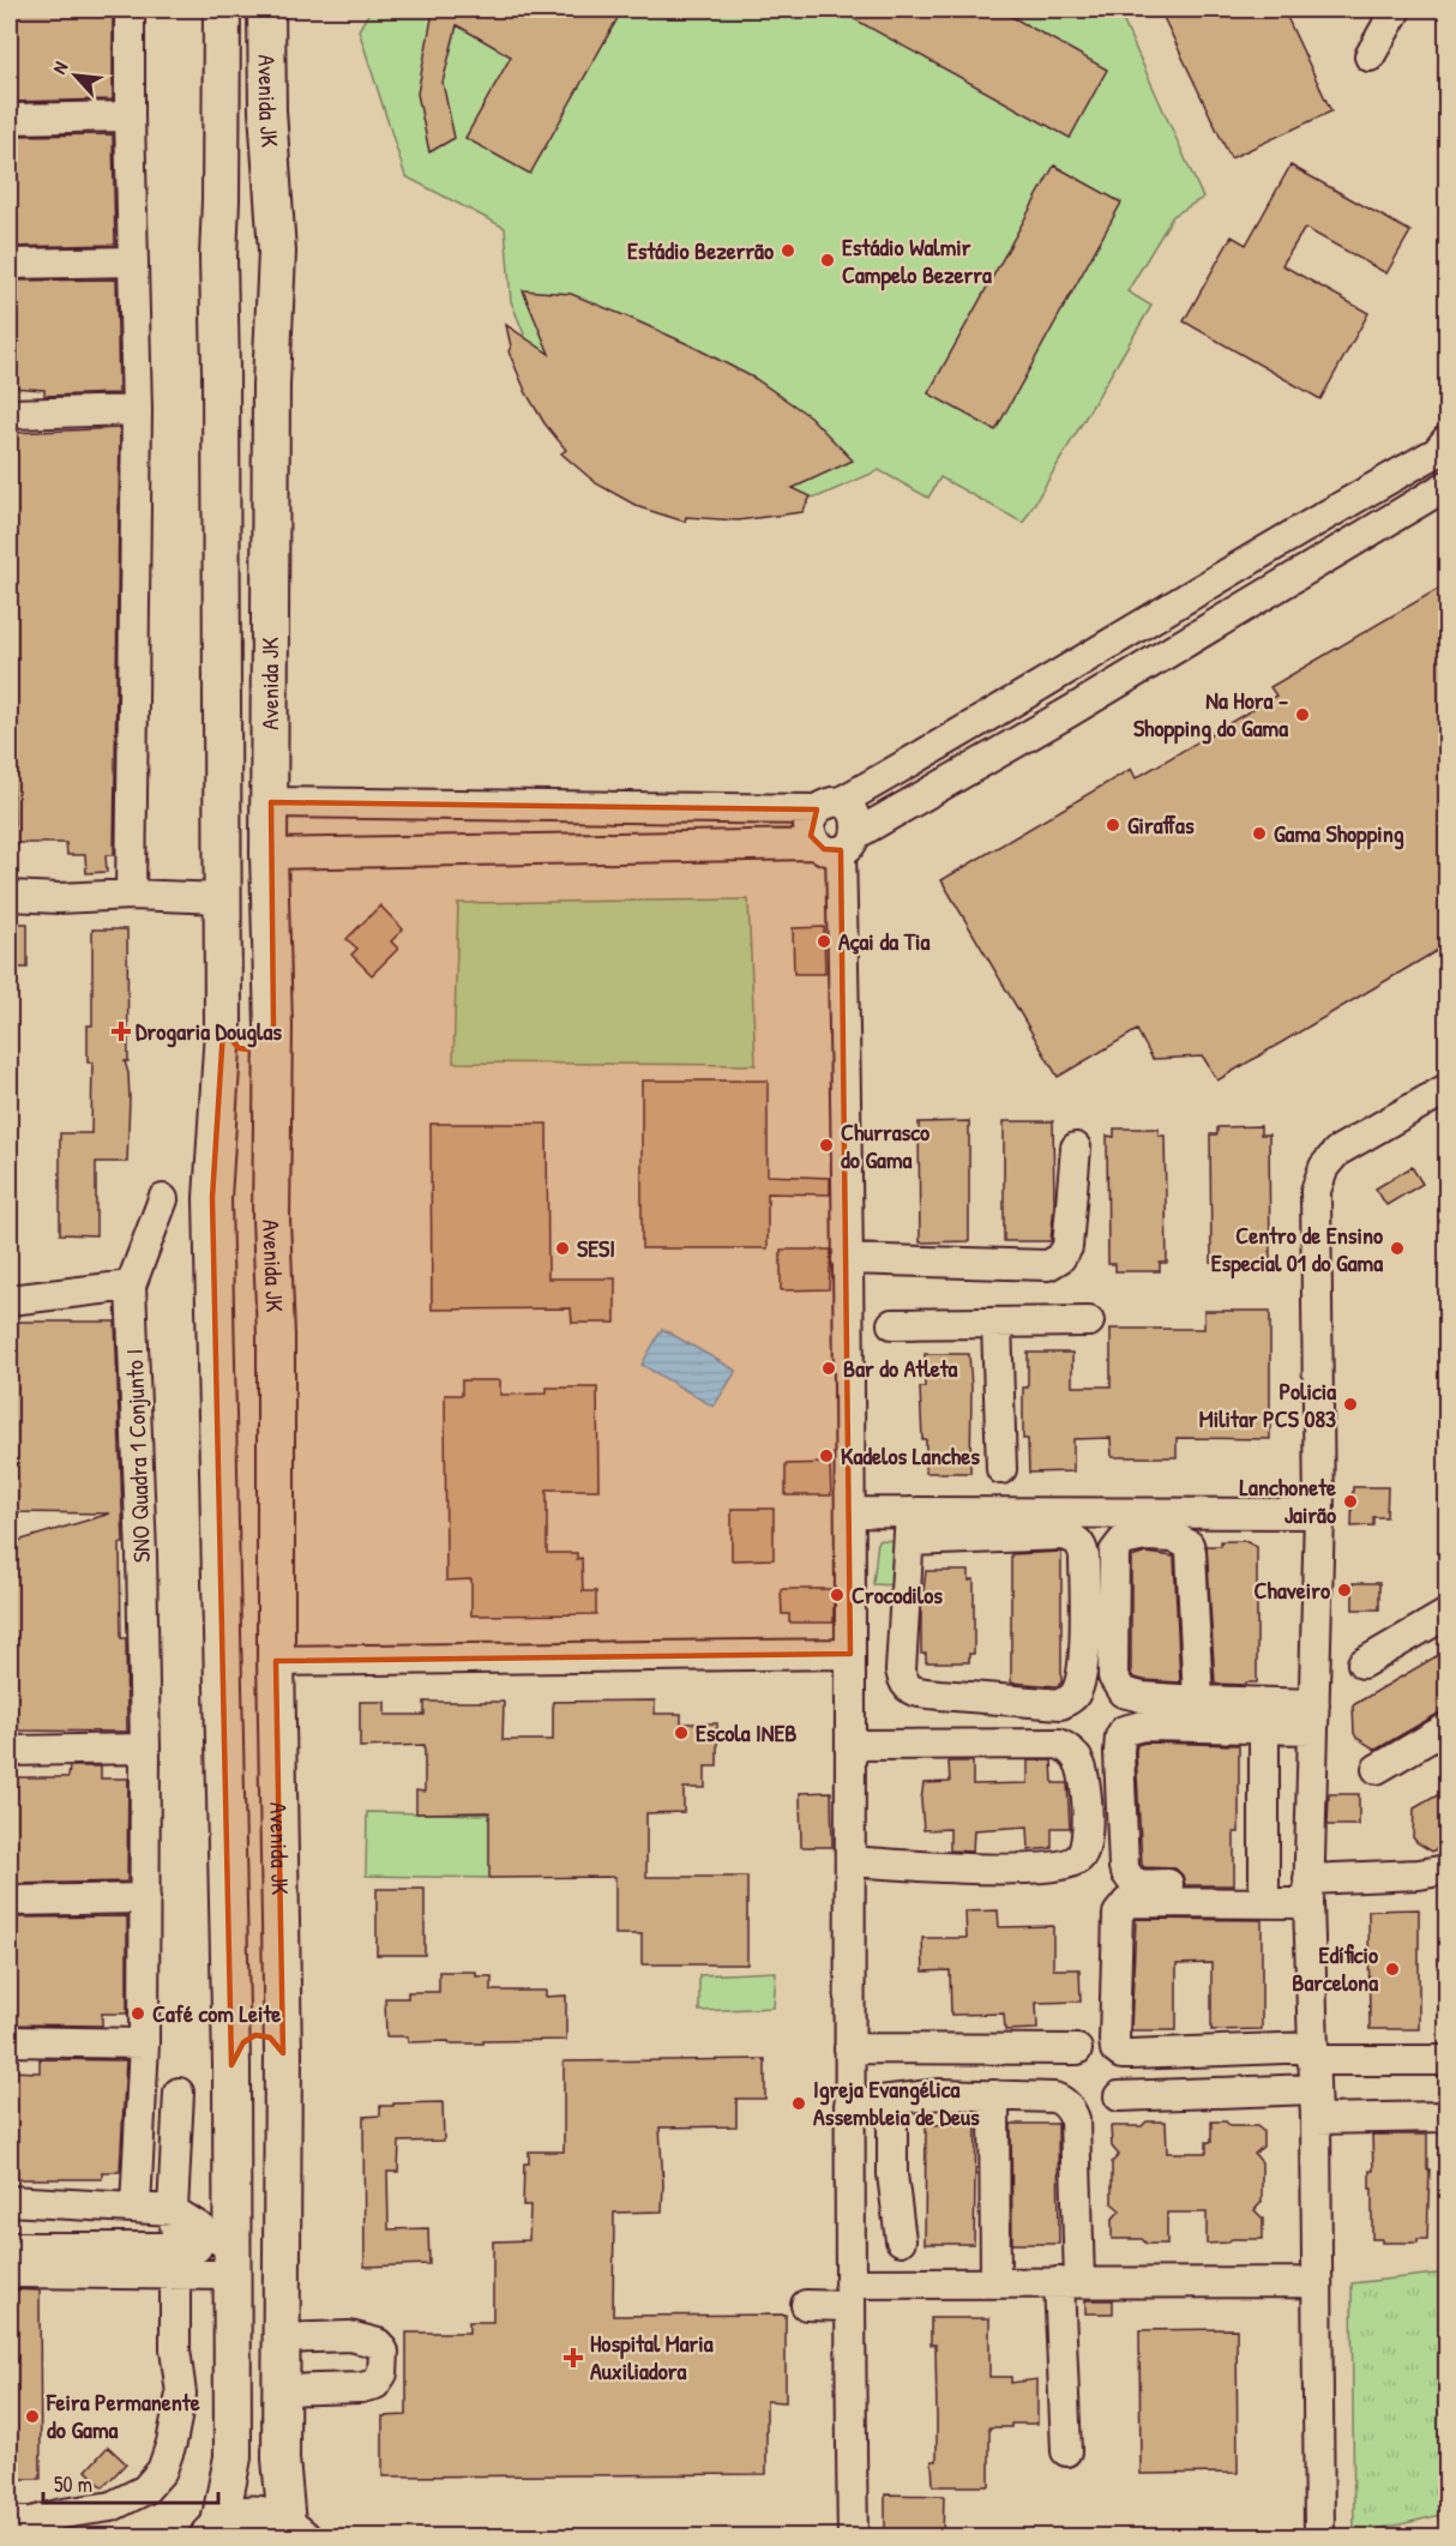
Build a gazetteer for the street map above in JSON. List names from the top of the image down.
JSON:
{
  "streets": {
    "main road": ["Avenida JK"],
    "street": ["SNO Quadra 1 Conjunto I"]
  },
  "places": {
    "other": [
      "Estádio Bezerrão",
      "Estádio Walmir Campelo Bezerra",
      "Na Hora - Shopping do Gama",
      "Giraffas",
      "Gama Shopping",
      "Açai da Tia",
      "Churrasco do Gama",
      "SESI",
      "Centro de Ensino Especial 01 do Gama",
      "Bar do Atleta",
      "Policia Militar PCS 083",
      "Kadelos Lanches",
      "Lanchonete Jairão",
      "Chaveiro",
      "Crocodilos",
      "Escola INEB",
      "Edíficio Barcelona",
      "Café com Leite",
      "Igreja Evangélica Assembleia de Deus",
      "Feira Permanente do Gama"
    ],
    "health": ["Drogaria Douglas", "Hospital Maria Auxiliadora"]
  },
  "scale_bar": "50 m",
  "north": "top left"
}
